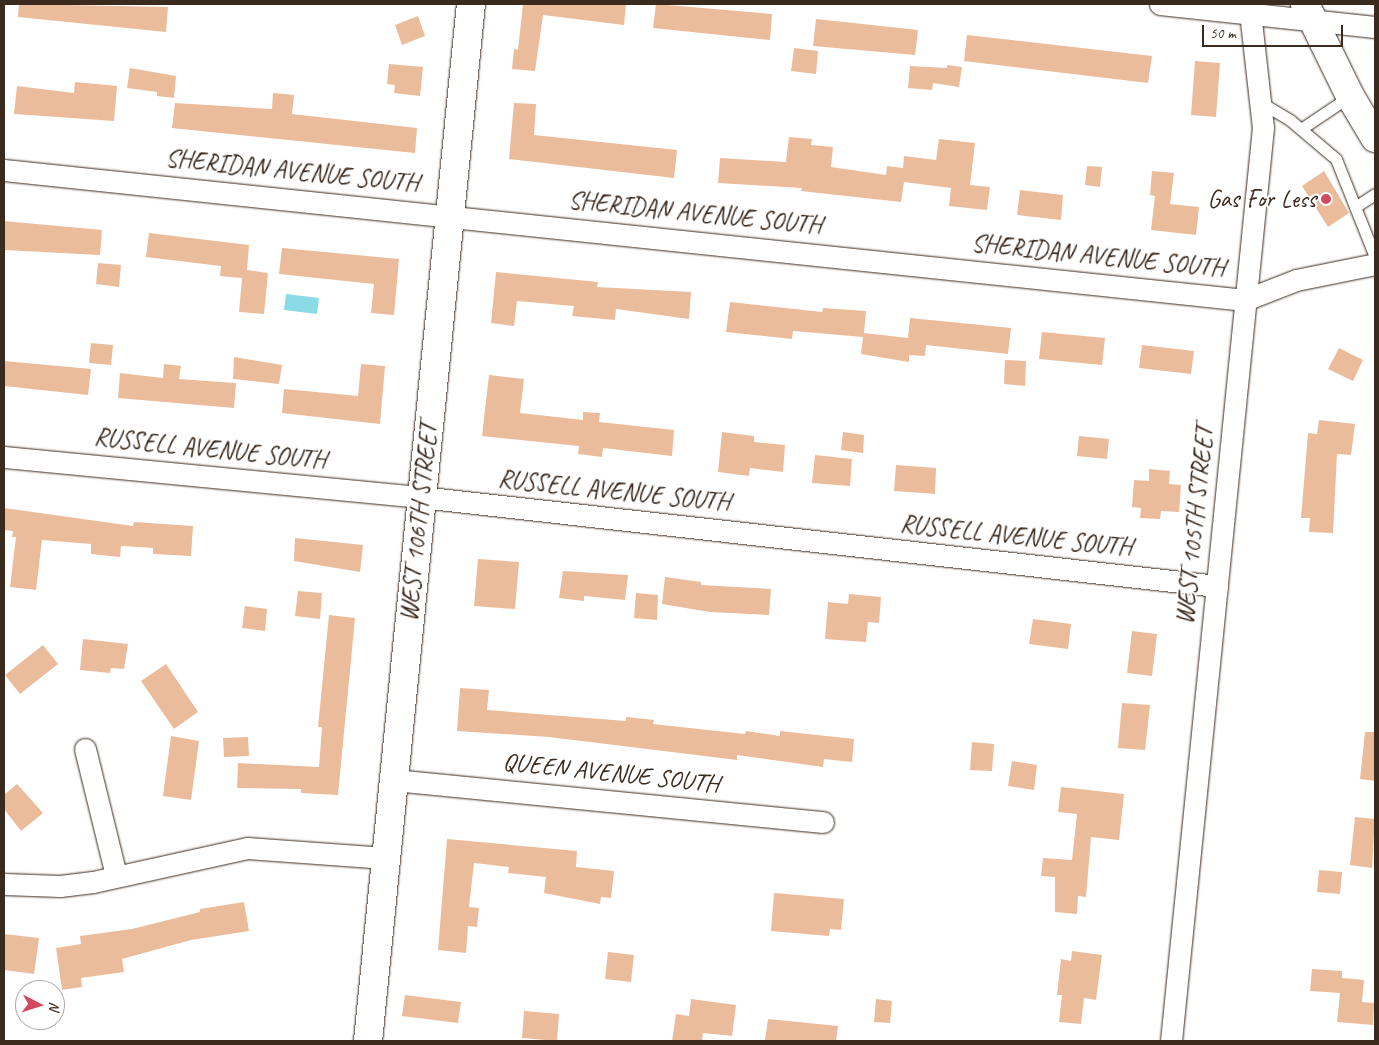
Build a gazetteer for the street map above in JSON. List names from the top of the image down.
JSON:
{
  "streets": {
    "street": [
      "SHERIDAN AVENUE SOUTH",
      "RUSSELL AVENUE SOUTH",
      "WEST 106TH STREET",
      "WEST 105TH STREET",
      "QUEEN AVENUE SOUTH"
    ]
  },
  "crossings": [
    ["SHERIDAN AVENUE SOUTH", "WEST 106TH STREET"],
    ["SHERIDAN AVENUE SOUTH", "WEST 105TH STREET"],
    ["RUSSELL AVENUE SOUTH", "WEST 106TH STREET"],
    ["RUSSELL AVENUE SOUTH", "WEST 105TH STREET"],
    ["WEST 106TH STREET", "QUEEN AVENUE SOUTH"]
  ],
  "places": ["Gas For Less"],
  "scale_bar": "50 m",
  "north": "right"
}
